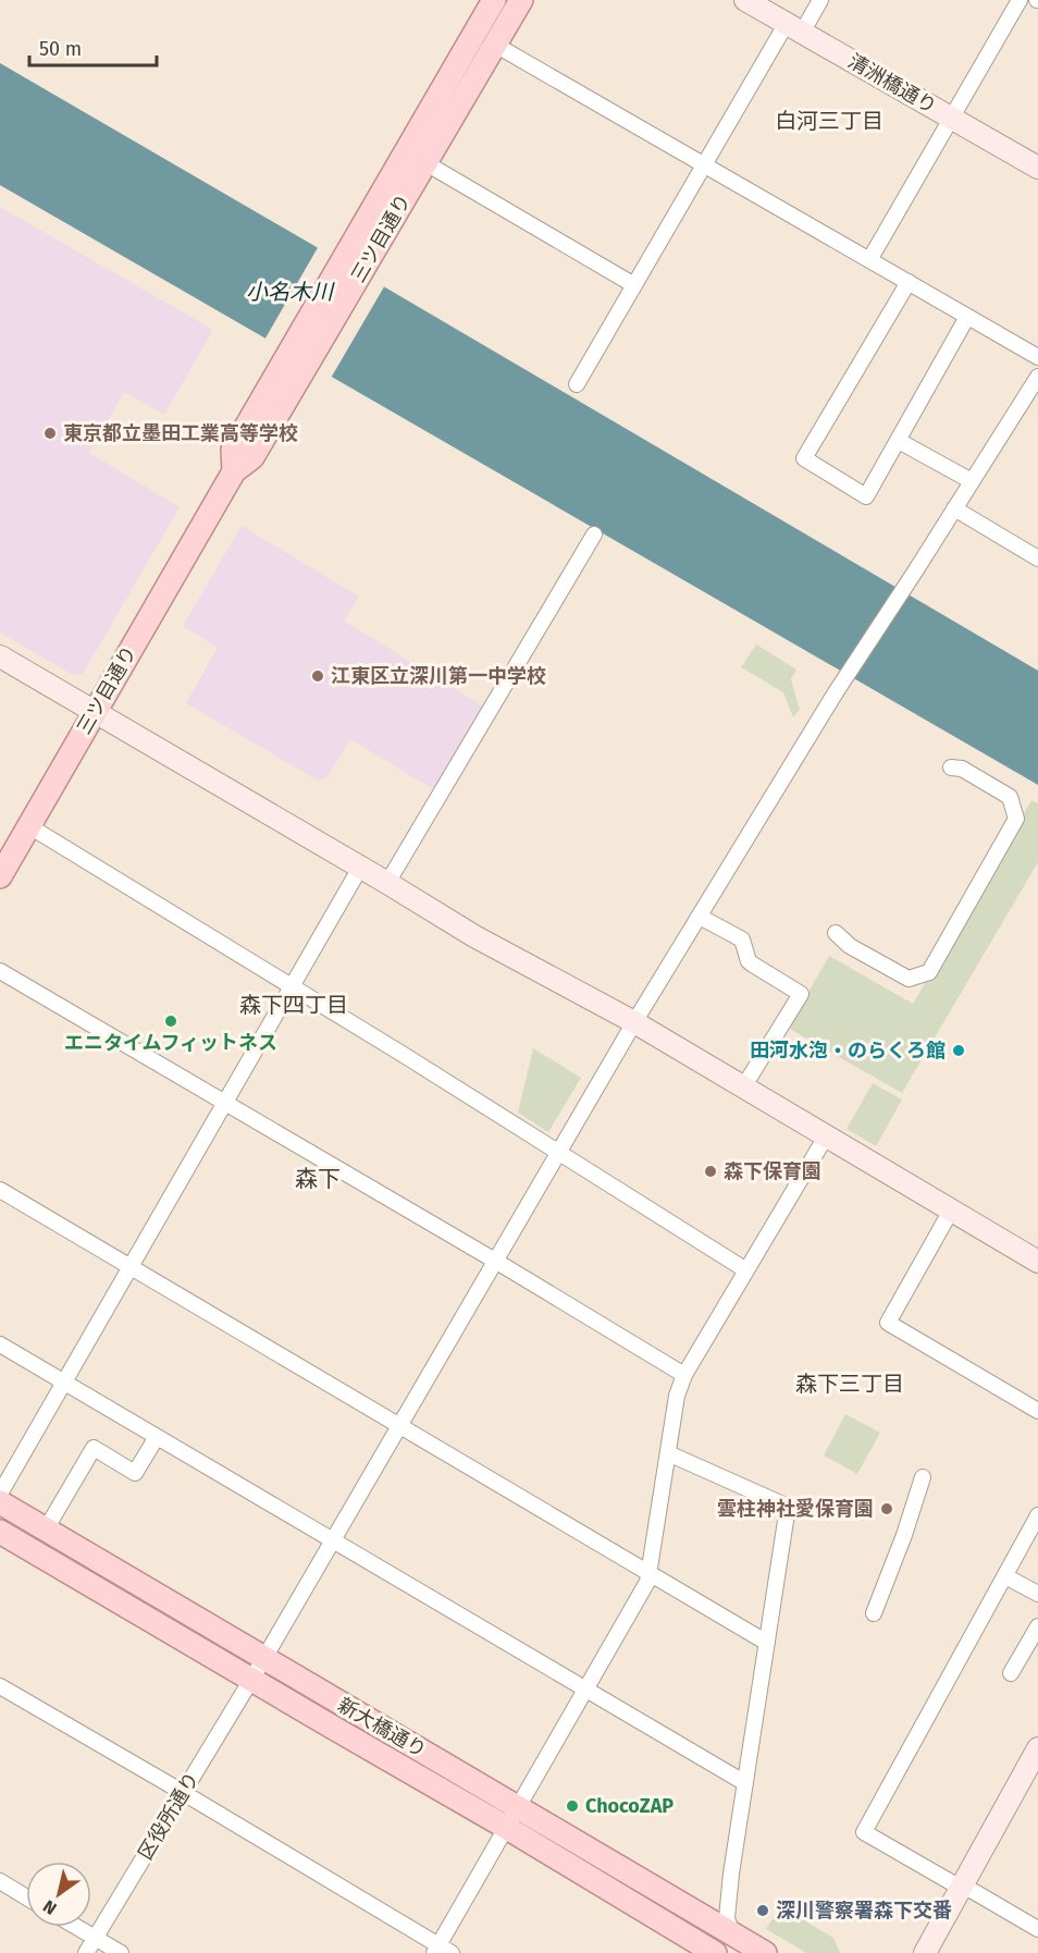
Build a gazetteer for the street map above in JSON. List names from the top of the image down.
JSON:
{
  "streets": {
    "main road": ["三ツ目通り", "新大橋通り"],
    "street": ["清洲橋通り", "区役所通り"]
  },
  "crossings": [
    ["新大橋通り", "区役所通り"]
  ],
  "districts": [
    "白河三丁目",
    "森下四丁目",
    "森下",
    "森下三丁目"
  ],
  "water": ["小名木川"],
  "places": [
    "東京都立墨田工業高等学校",
    "江東区立深川第一中学校",
    "エニタイムフィットネス",
    "田河水泡・のらくろ館",
    "森下保育園",
    "雲柱神社愛保育園",
    "ChocoZAP",
    "深川警察署森下交番"
  ],
  "scale_bar": "50 m",
  "north": "bottom left"
}
